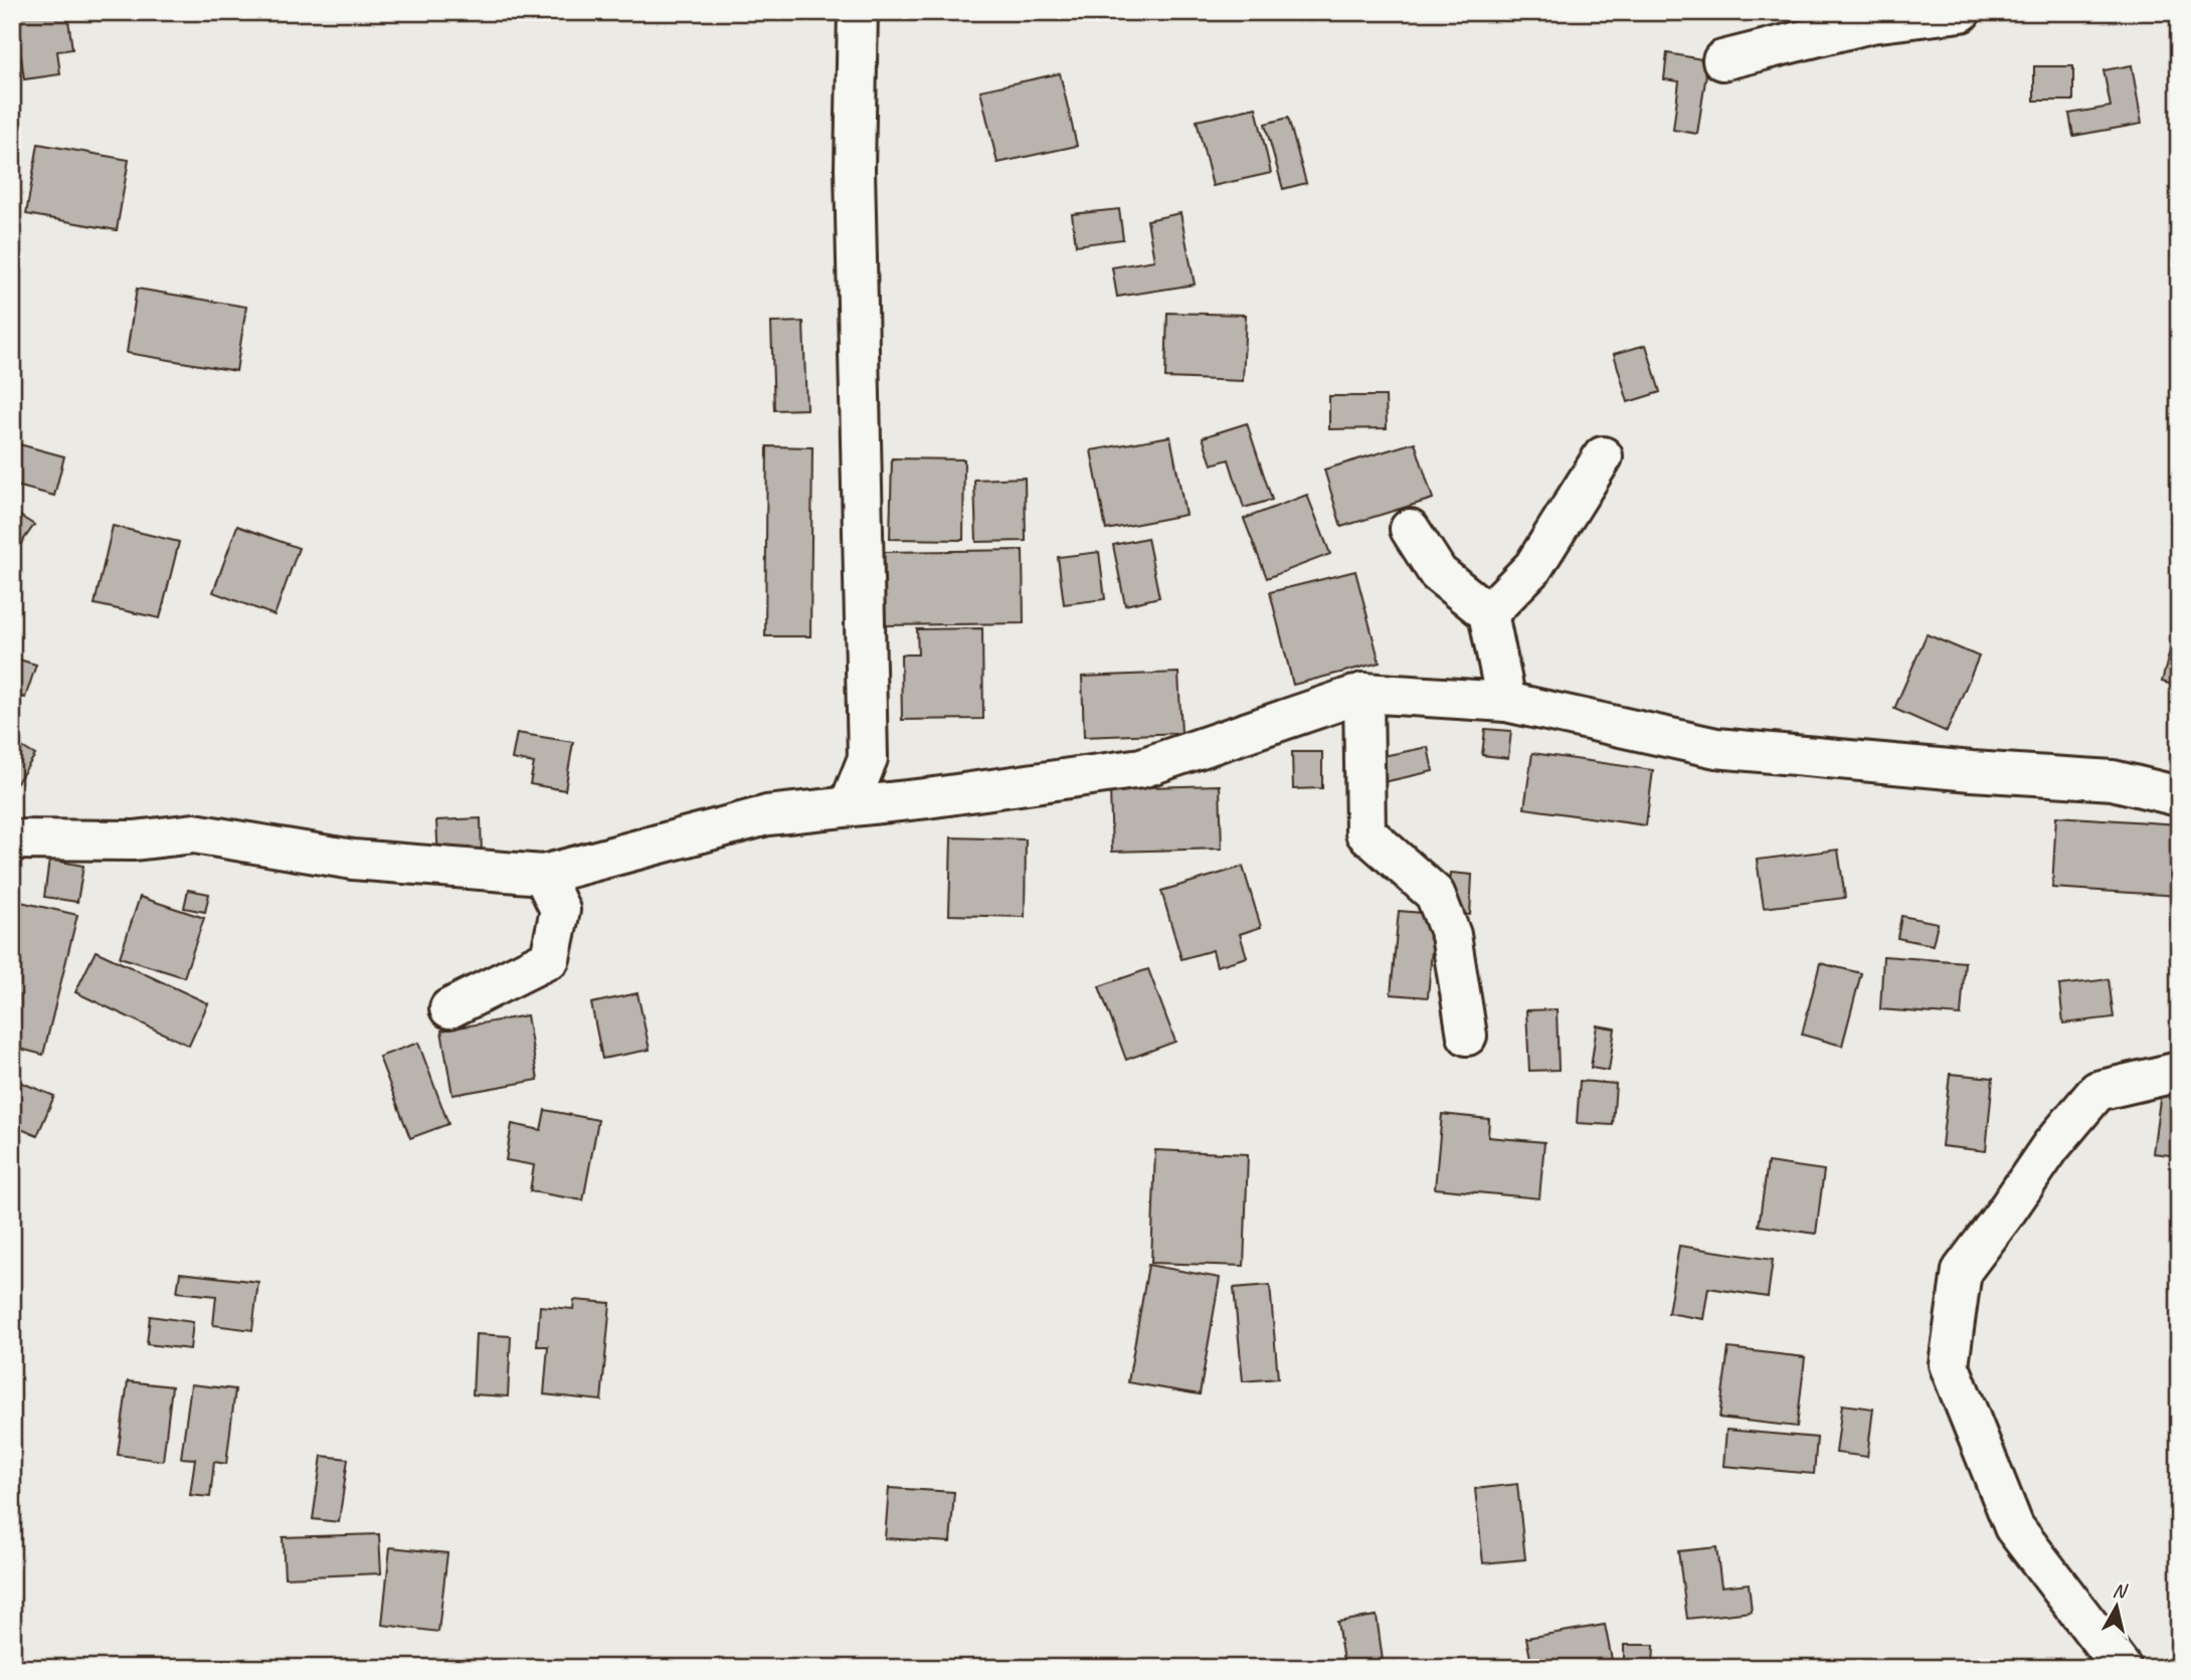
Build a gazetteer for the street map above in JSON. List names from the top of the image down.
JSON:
{
  "north": "top"
}
